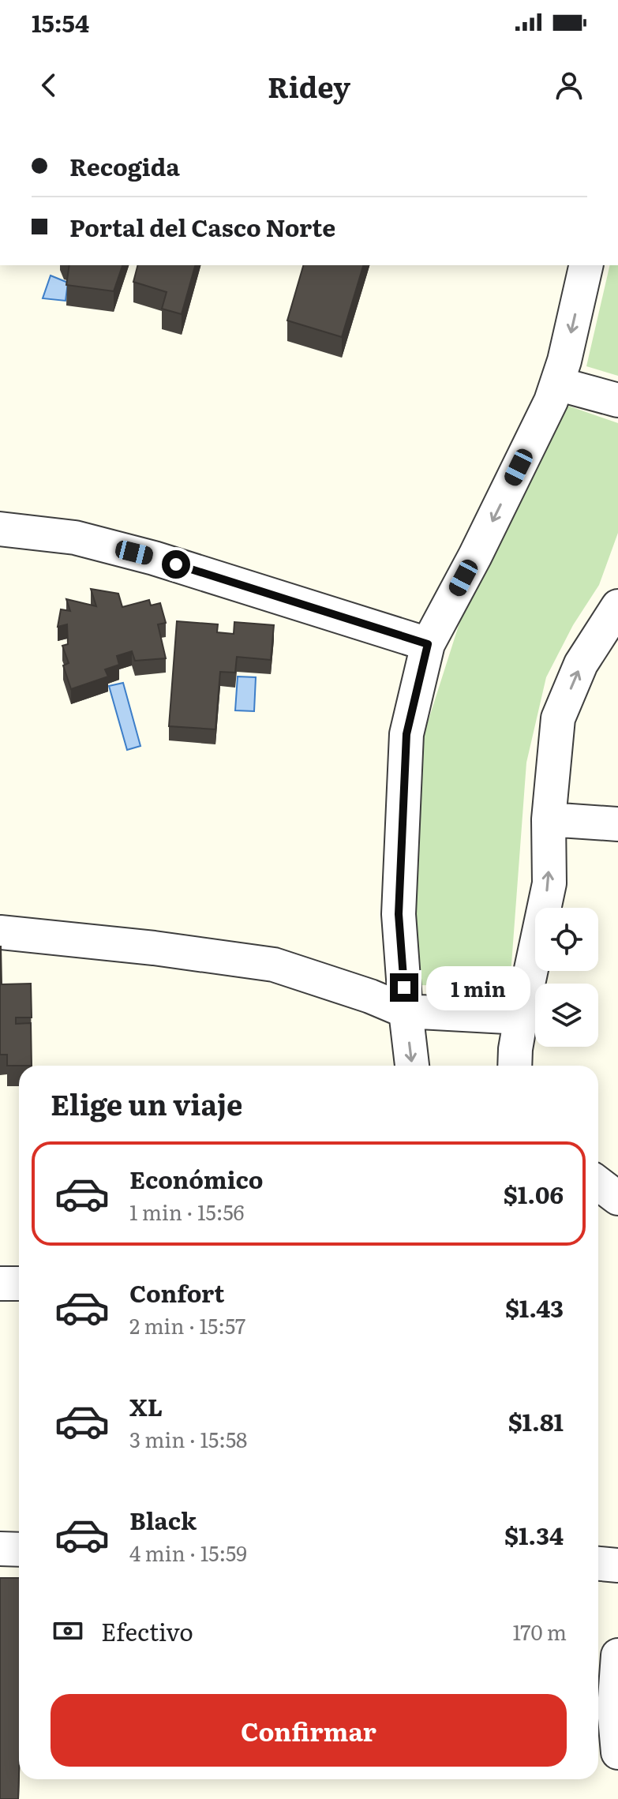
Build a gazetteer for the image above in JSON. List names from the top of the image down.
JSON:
{
  "page": {
    "status": "15:54",
    "header": "Ridey",
    "banner": ["Recogida", "Portal del Casco Norte"],
    "bubble": "1 min",
    "heading": "Elige un viaje",
    "list": [
      {
        "name": "Económico",
        "note": "1 min · 15:56",
        "value": "$1.06"
      },
      {
        "name": "Confort",
        "note": "2 min · 15:57",
        "value": "$1.43"
      },
      {
        "name": "XL",
        "note": "3 min · 15:58",
        "value": "$1.81"
      },
      {
        "name": "Black",
        "note": "4 min · 15:59",
        "value": "$1.34"
      }
    ],
    "pay": ["Efectivo", "170 m"],
    "buttons": "Confirmar"
  }
}
